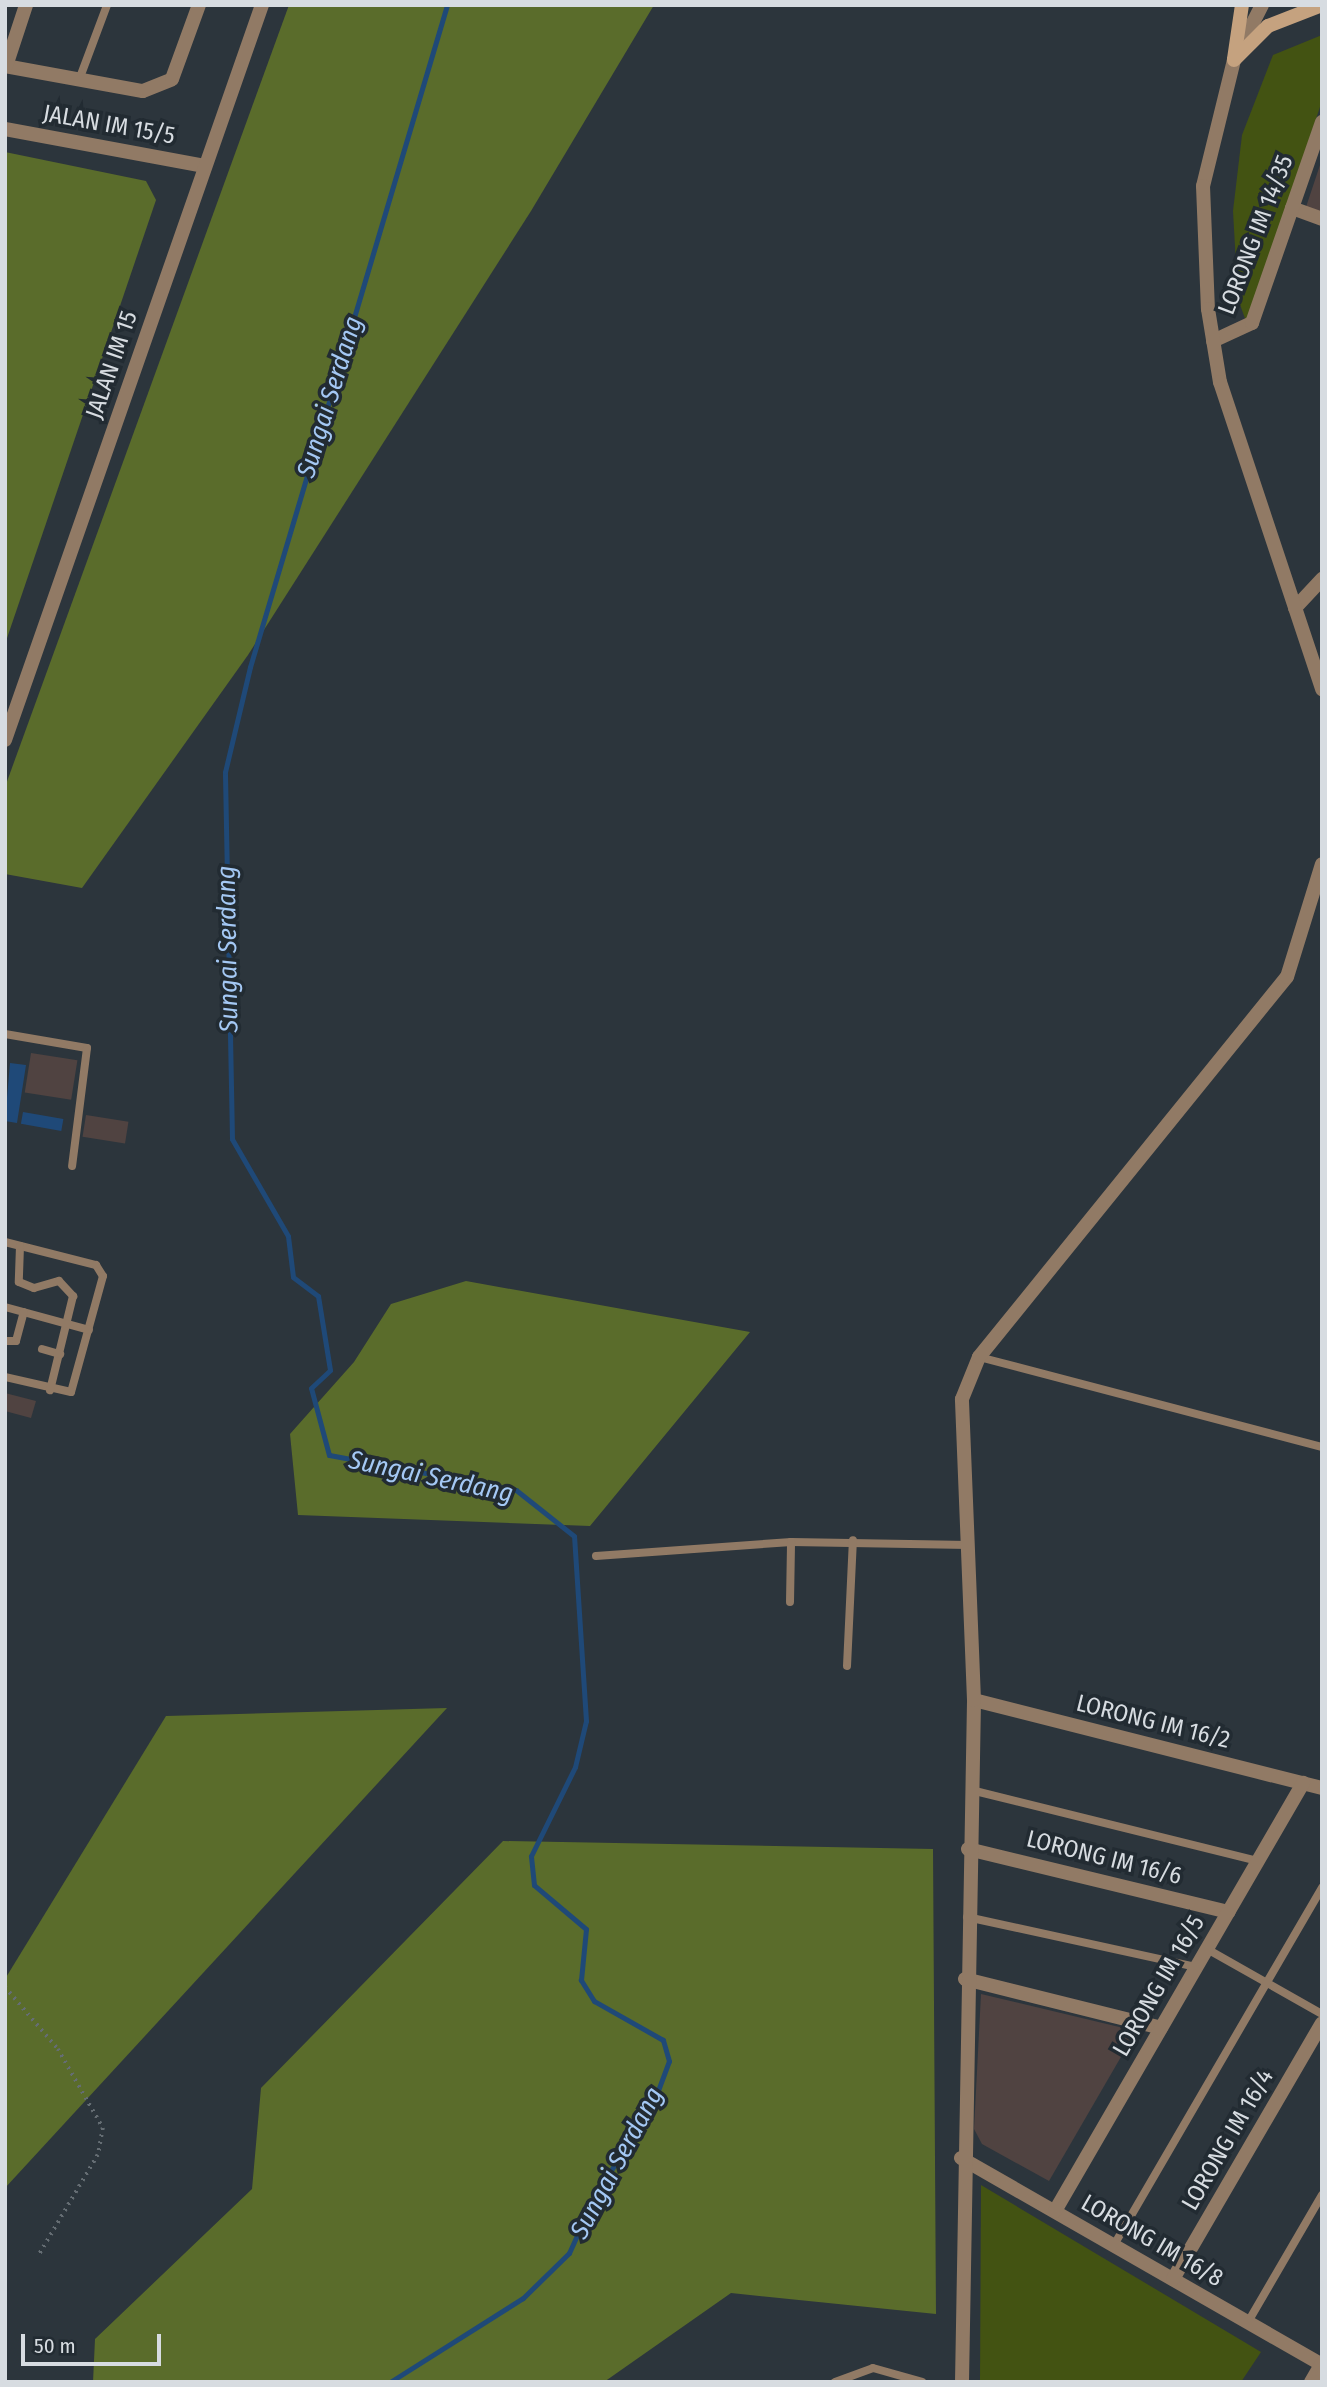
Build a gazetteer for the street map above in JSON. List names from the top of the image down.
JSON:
{
  "streets": {
    "street": [
      "JALAN IM 15/5",
      "LORONG IM 14/35",
      "JALAN IM 15",
      "LORONG IM 16/2",
      "LORONG IM 16/6",
      "LORONG IM 16/5",
      "LORONG IM 16/4",
      "LORONG IM 16/8"
    ]
  },
  "crossings": [
    ["JALAN IM 15/5", "JALAN IM 15"],
    ["LORONG IM 16/2", "LORONG IM 16/5"],
    ["LORONG IM 16/6", "LORONG IM 16/5"],
    ["LORONG IM 16/5", "LORONG IM 16/8"],
    ["LORONG IM 16/4", "LORONG IM 16/8"]
  ],
  "water": ["Sungai Serdang"],
  "scale_bar": "50 m"
}
